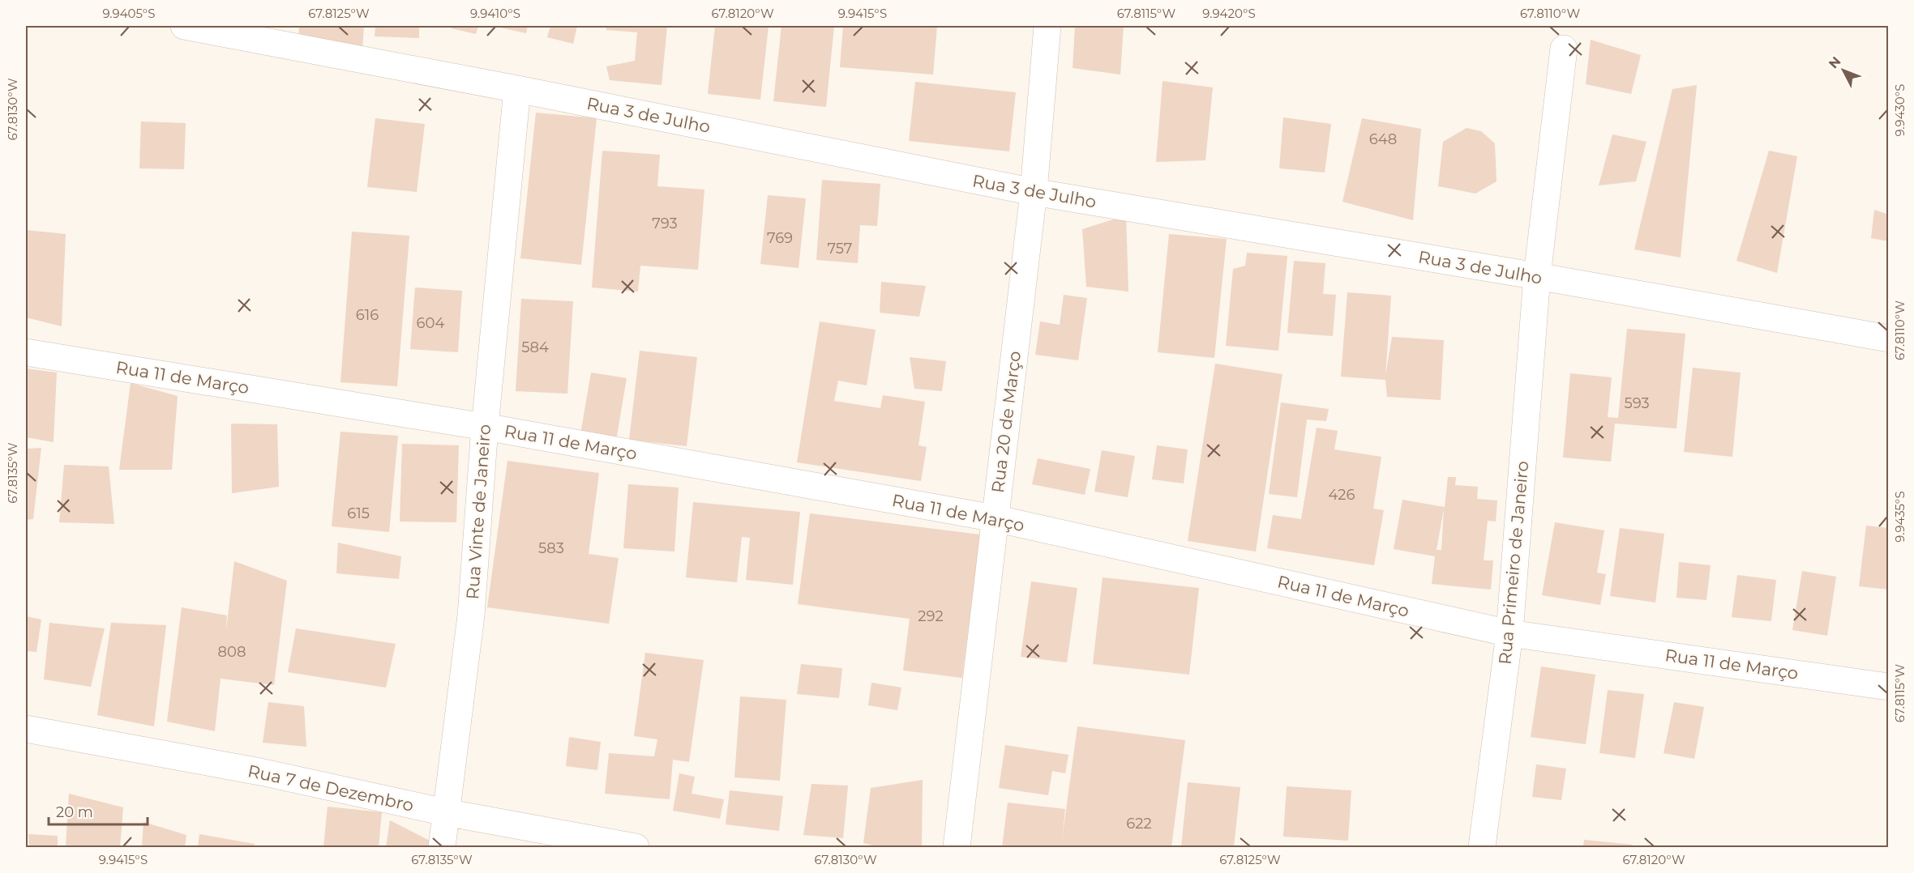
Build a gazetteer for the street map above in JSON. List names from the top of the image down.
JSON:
{
  "streets": {
    "street": [
      "Rua 3 de Julho",
      "Rua 11 de Março",
      "Rua 20 de Março",
      "Rua Vinte de Janeiro",
      "Rua Primeiro de Janeiro",
      "Rua 7 de Dezembro"
    ]
  },
  "crossings": [
    ["Rua 3 de Julho", "Rua 20 de Março"],
    ["Rua 3 de Julho", "Rua Vinte de Janeiro"],
    ["Rua 3 de Julho", "Rua Primeiro de Janeiro"],
    ["Rua 11 de Março", "Rua 20 de Março"],
    ["Rua 11 de Março", "Rua Vinte de Janeiro"],
    ["Rua 11 de Março", "Rua Primeiro de Janeiro"],
    ["Rua Vinte de Janeiro", "Rua 7 de Dezembro"]
  ],
  "house_numbers": [
    "648",
    "793",
    "769",
    "757",
    "616",
    "604",
    "584",
    "593",
    "426",
    "615",
    "583",
    "292",
    "808",
    "622"
  ],
  "scale_bar": "20 m",
  "north": "top left",
  "coordinates": [
    "9.9405°S",
    "67.8125°W",
    "9.9410°S",
    "67.8120°W",
    "9.9415°S",
    "67.8115°W",
    "9.9420°S",
    "67.8110°W",
    "67.8130°W",
    "9.9430°S",
    "67.8135°W",
    "9.9435°S"
  ]
}
